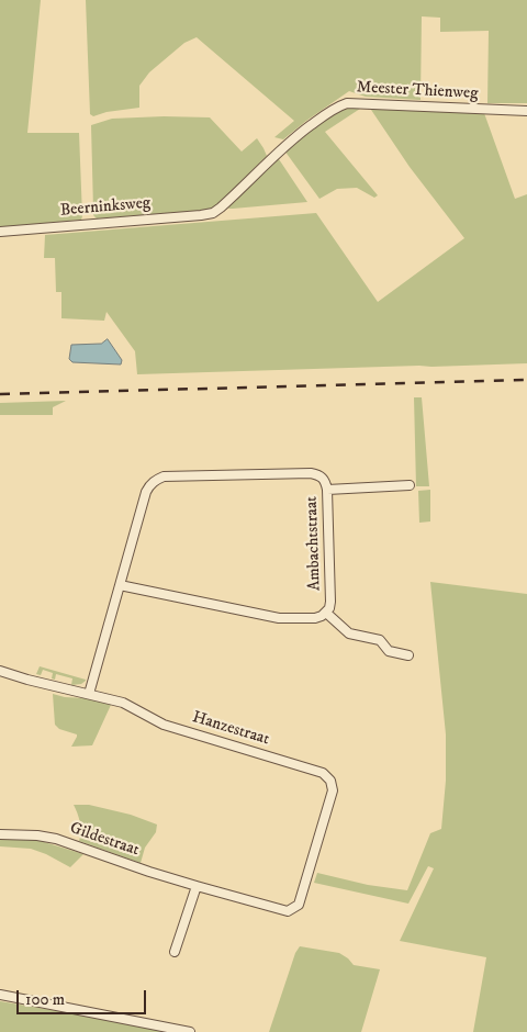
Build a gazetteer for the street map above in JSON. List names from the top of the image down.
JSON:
{
  "streets": {
    "street": [
      "Meester Thienweg",
      "Beerninksweg",
      "Ambachtstraat",
      "Hanzestraat",
      "Gildestraat"
    ]
  },
  "crossings": [
    ["Meester Thienweg", "Beerninksweg"],
    ["Ambachtstraat", "Hanzestraat"],
    ["Hanzestraat", "Gildestraat"]
  ],
  "scale_bar": "100 m"
}
